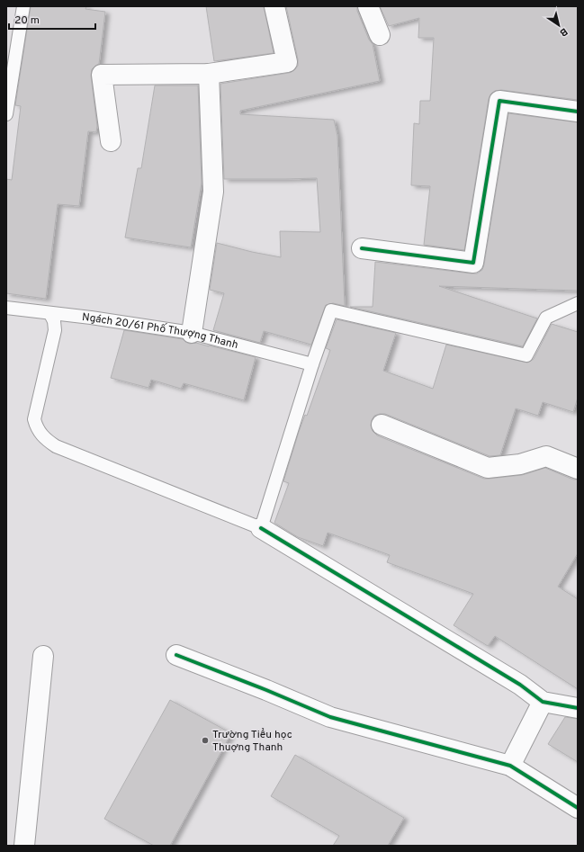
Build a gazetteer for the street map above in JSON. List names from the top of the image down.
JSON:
{
  "streets": {
    "lane": ["Ngách 20/61 Phố Thượng Thanh"]
  },
  "places": ["Trường Tiểu học Thuợng Thanh"],
  "scale_bar": "20 m",
  "north": "bottom right"
}
